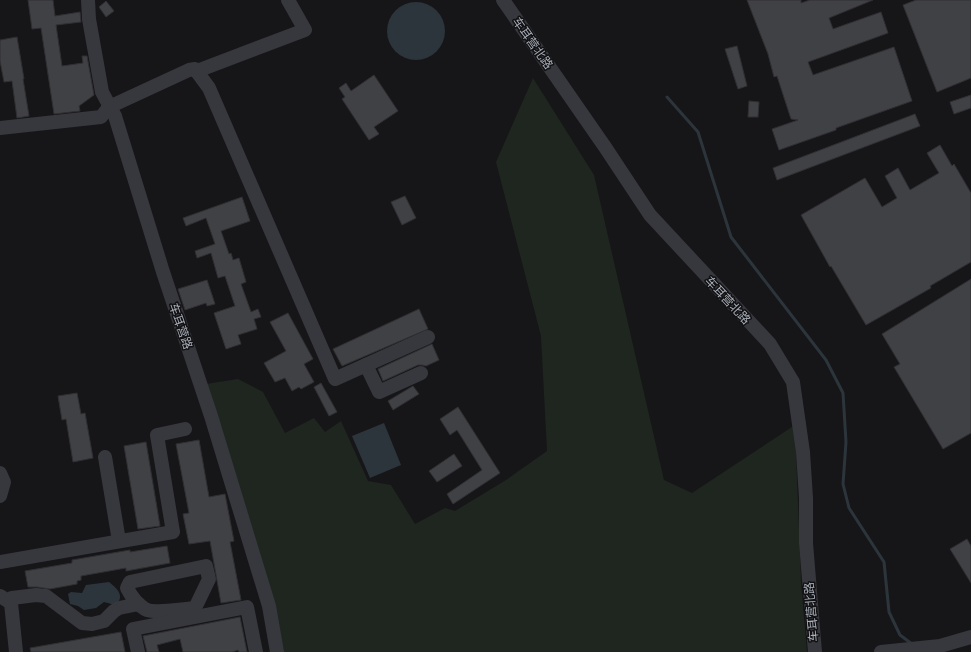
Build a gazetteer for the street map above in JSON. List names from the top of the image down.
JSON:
{
  "streets": {
    "street": ["车耳营北路", "车耳营路"]
  }
}
